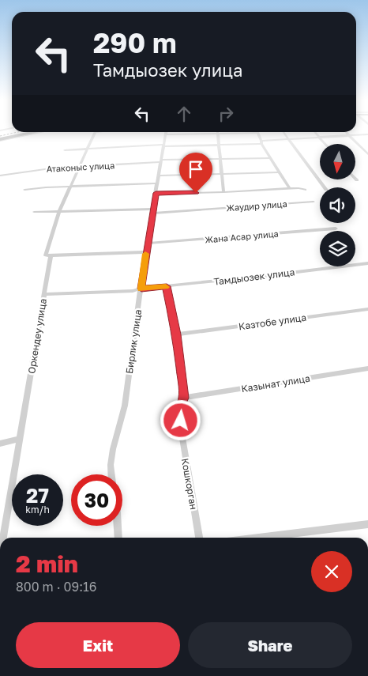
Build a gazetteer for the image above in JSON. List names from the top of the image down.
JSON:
{
  "streets": {
    "street": [
      "Атаконыс улица",
      "Жаудир улица",
      "Жана Асар улица",
      "Тамдыозек улица",
      "Казтобе улица",
      "Оркендеу улица",
      "Бирлик улица",
      "Казынат улица",
      "Кошкорган"
    ]
  },
  "crossings": [
    ["Атаконыс улица", "Оркендеу улица"],
    ["Атаконыс улица", "Бирлик улица"],
    ["Жаудир улица", "Оркендеу улица"],
    ["Жаудир улица", "Бирлик улица"],
    ["Жана Асар улица", "Бирлик улица"],
    ["Тамдыозек улица", "Оркендеу улица"],
    ["Тамдыозек улица", "Бирлик улица"],
    ["Тамдыозек улица", "Кошкорган"],
    ["Казтобе улица", "Кошкорган"],
    ["Казынат улица", "Кошкорган"]
  ],
  "north": "bottom",
  "page": {
    "turn": ["290 m", "Тамдыозек улица"],
    "speed": "27 km/h",
    "limit": "30",
    "heading": ["2 min", "800 m · 09:16"],
    "buttons": ["Exit", "Share"]
  }
}
